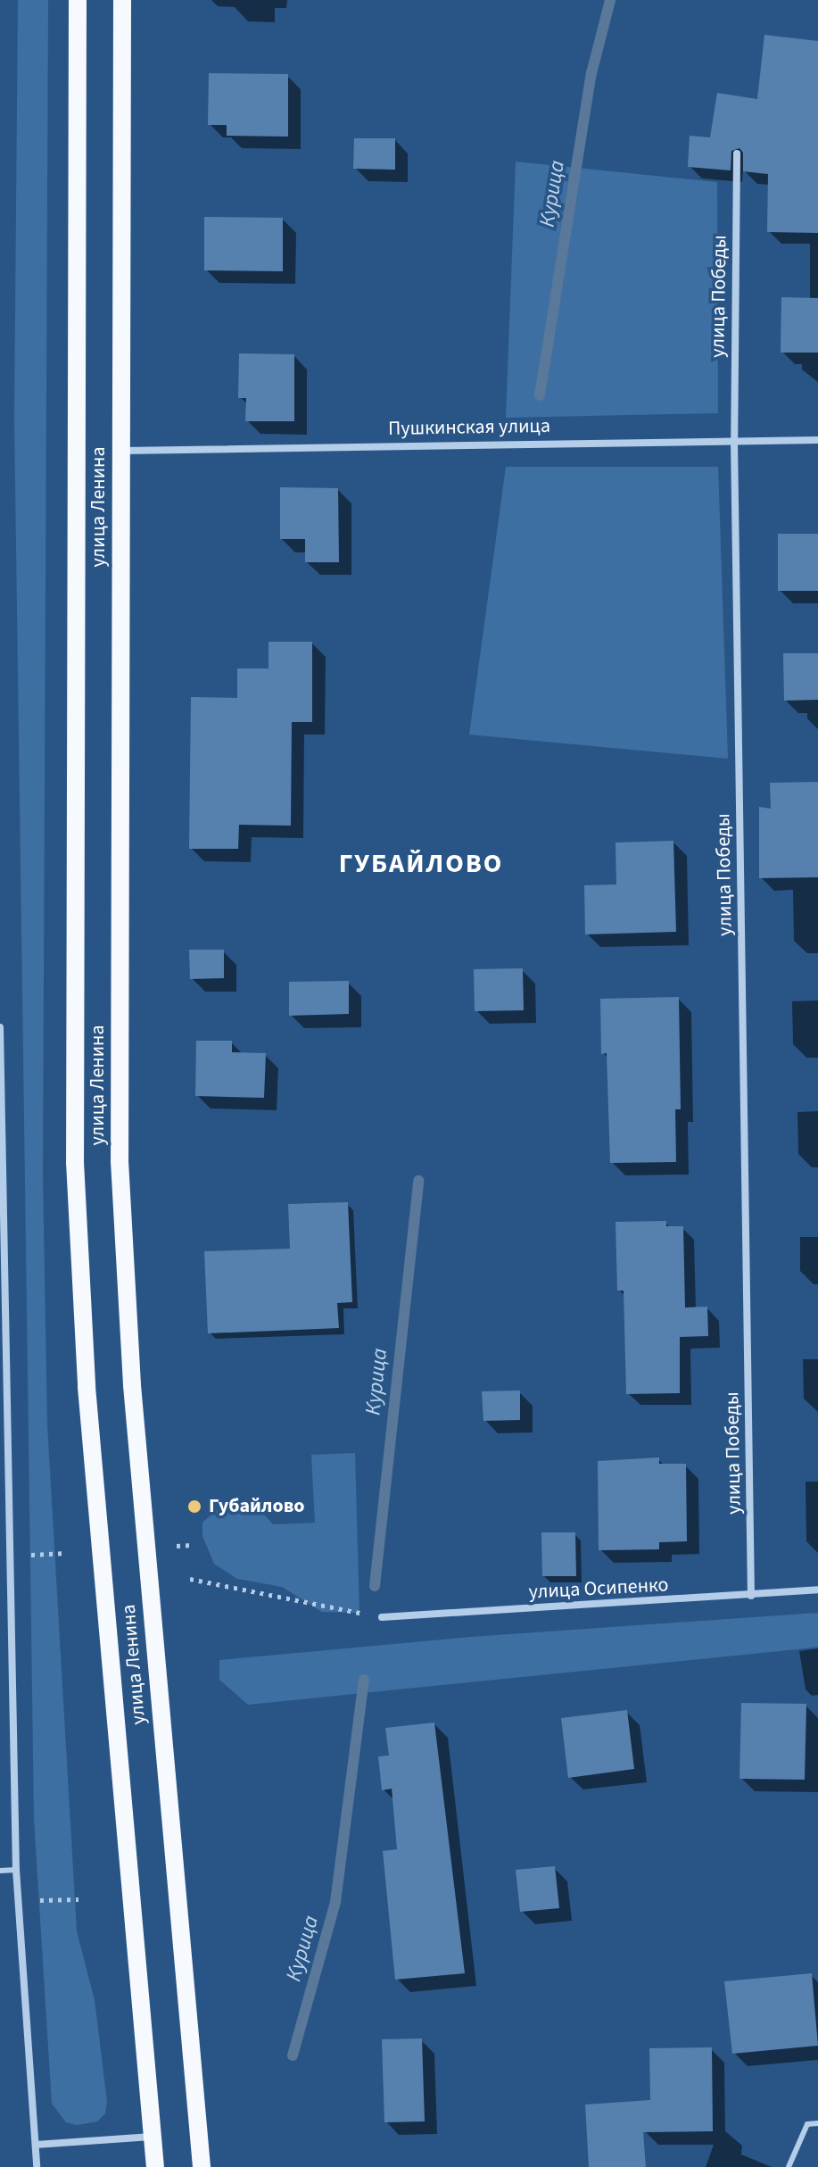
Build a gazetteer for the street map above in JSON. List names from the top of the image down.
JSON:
{
  "streets": {
    "main road": ["улица Ленина"],
    "street": ["улица Победы", "Пушкинская улица", "улица Осипенко"]
  },
  "crossings": [
    ["улица Победы", "Пушкинская улица"],
    ["улица Победы", "улица Осипенко"],
    ["Пушкинская улица", "улица Ленина"]
  ],
  "districts": ["ГУБАЙЛОВО"],
  "water": ["Курица"],
  "places": ["Губайлово"]
}
